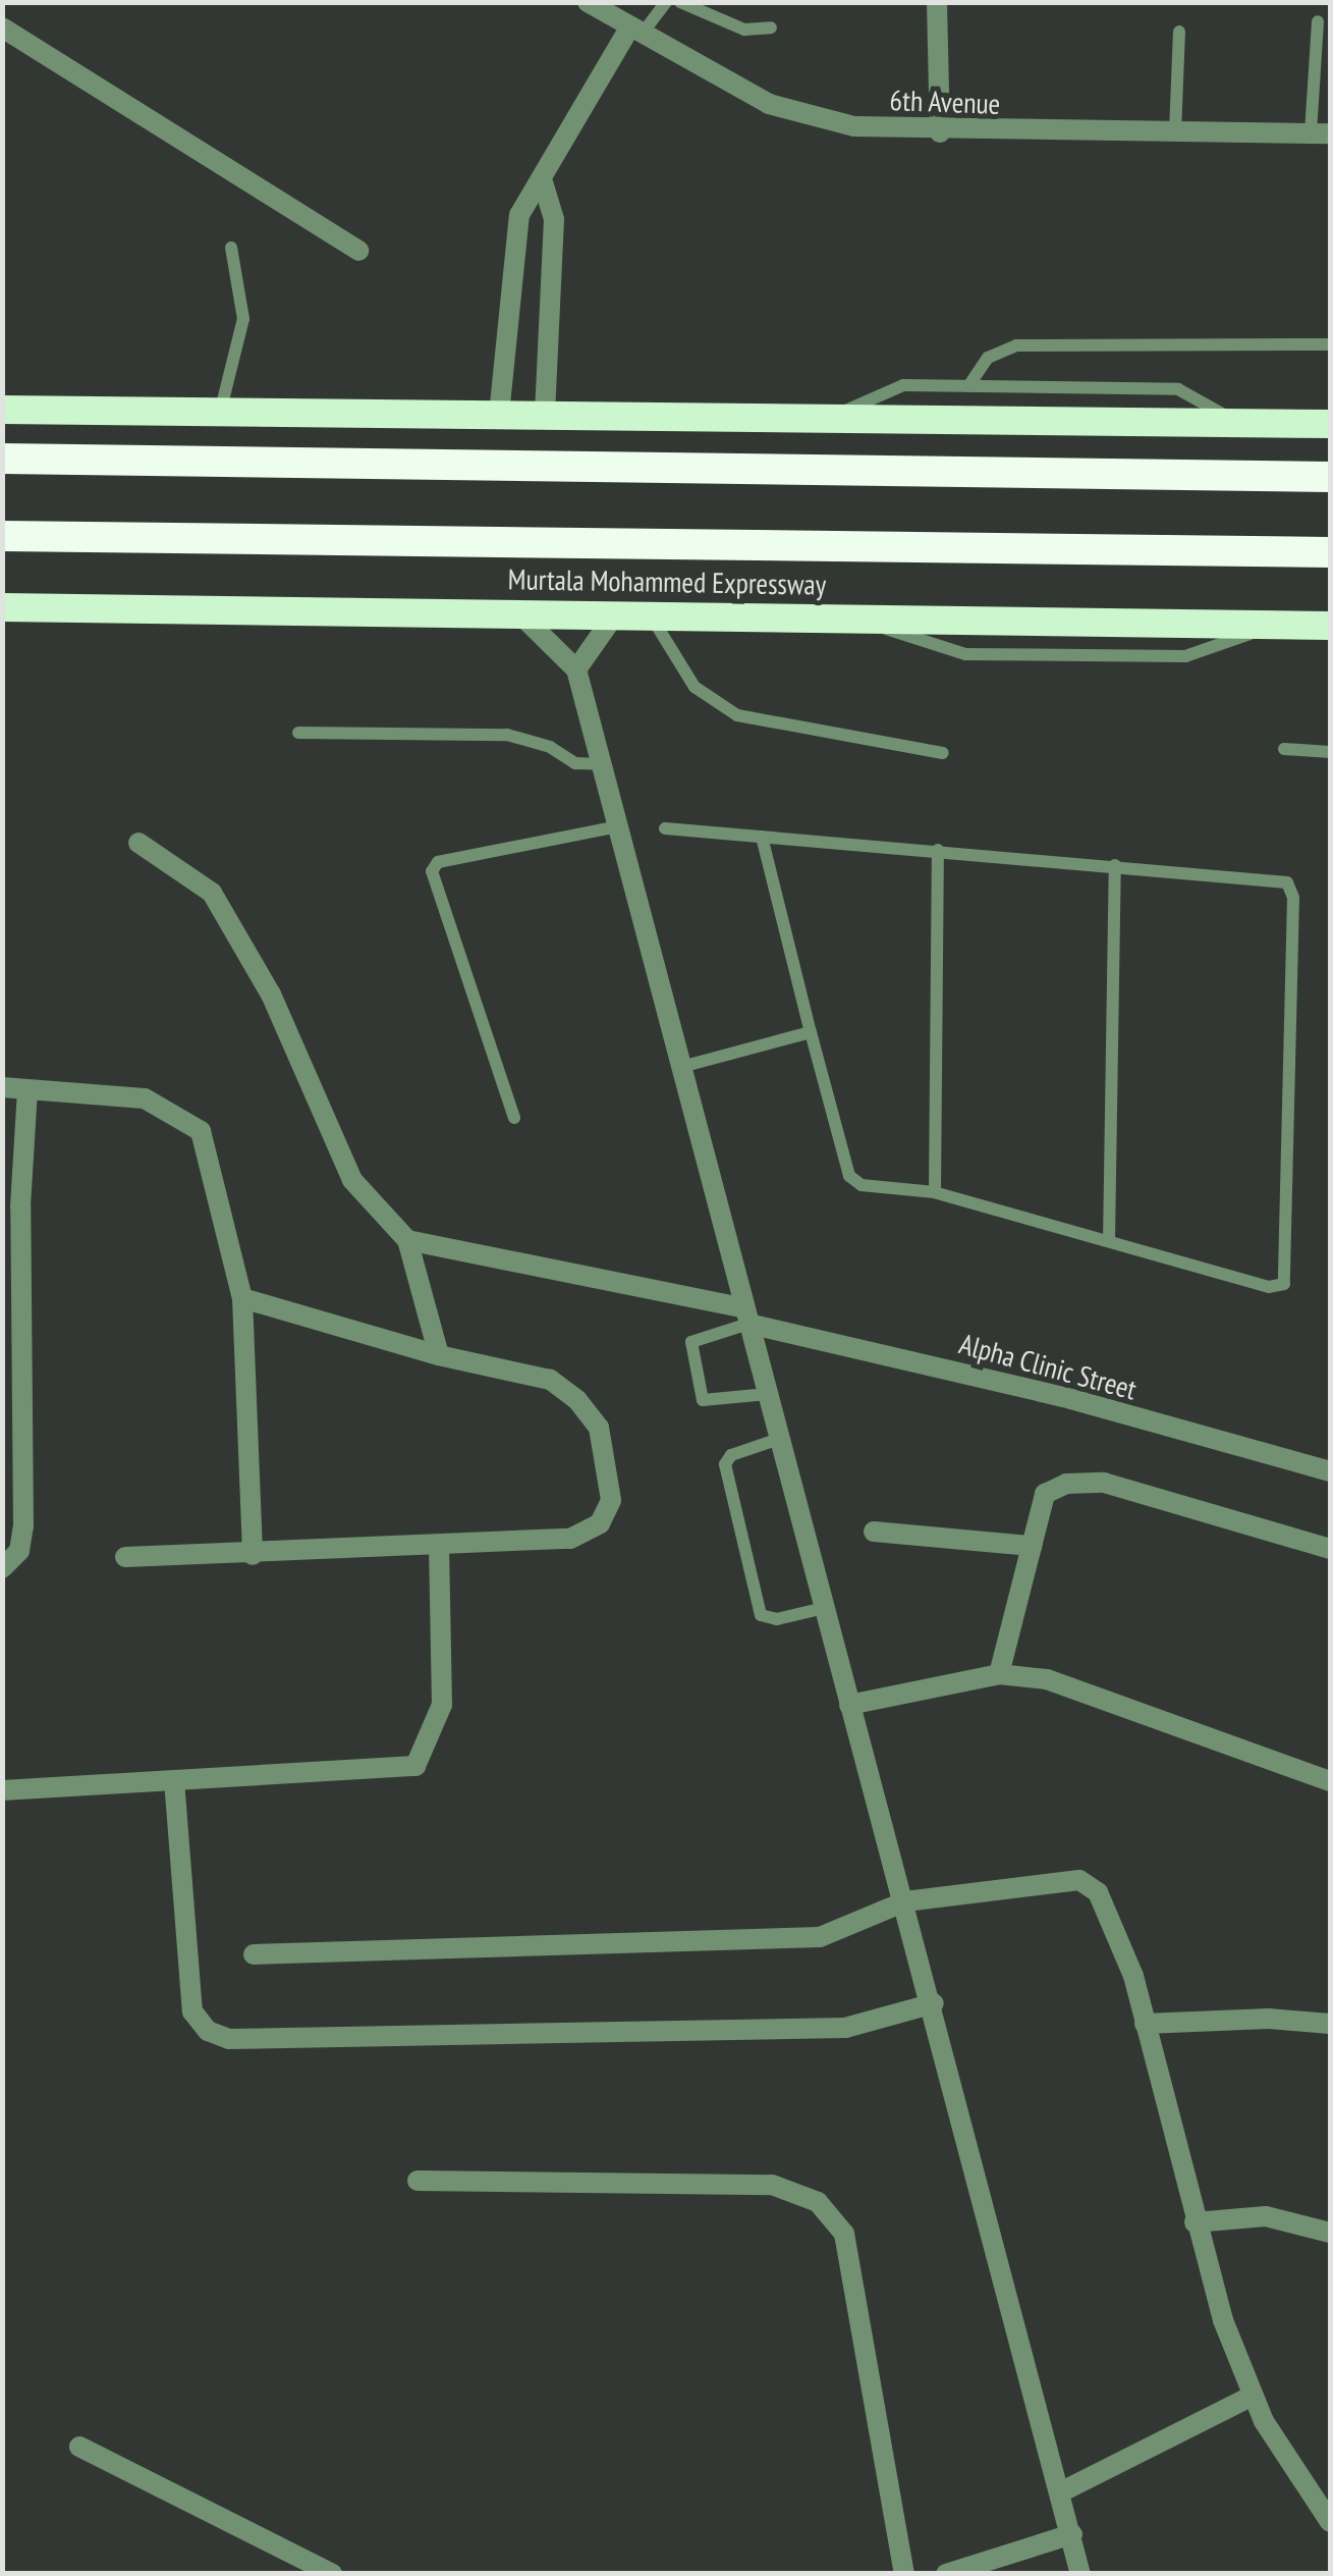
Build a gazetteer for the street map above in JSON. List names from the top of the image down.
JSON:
{
  "streets": {
    "highway": ["Murtala Mohammed Expressway"],
    "street": ["6th Avenue", "Alpha Clinic Street"]
  }
}
